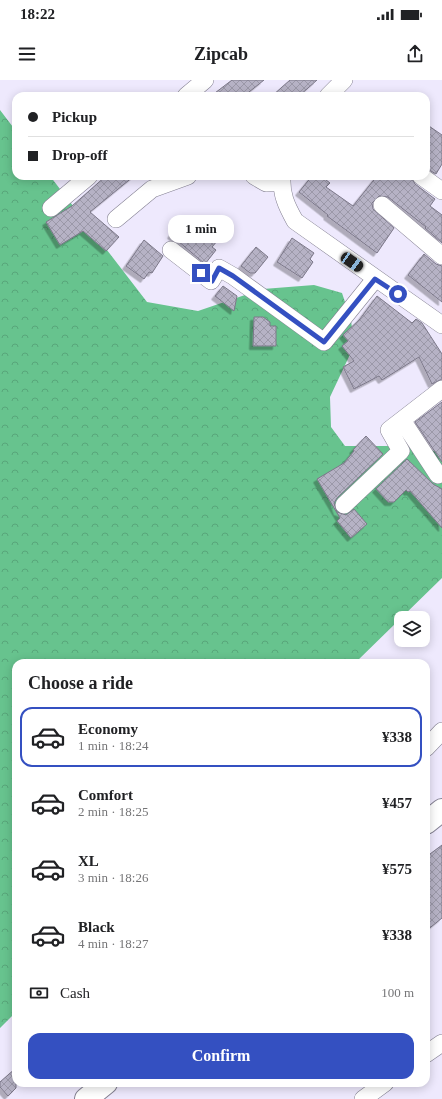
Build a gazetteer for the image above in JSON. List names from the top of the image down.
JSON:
{
  "page": {
    "status": "18:22",
    "header": "Zipcab",
    "banner": ["Pickup", "Drop-off"],
    "bubble": "1 min",
    "heading": "Choose a ride",
    "list": [
      {
        "name": "Economy",
        "note": "1 min · 18:24",
        "value": "¥338"
      },
      {
        "name": "Comfort",
        "note": "2 min · 18:25",
        "value": "¥457"
      },
      {
        "name": "XL",
        "note": "3 min · 18:26",
        "value": "¥575"
      },
      {
        "name": "Black",
        "note": "4 min · 18:27",
        "value": "¥338"
      }
    ],
    "pay": ["Cash", "100 m"],
    "buttons": "Confirm"
  }
}
